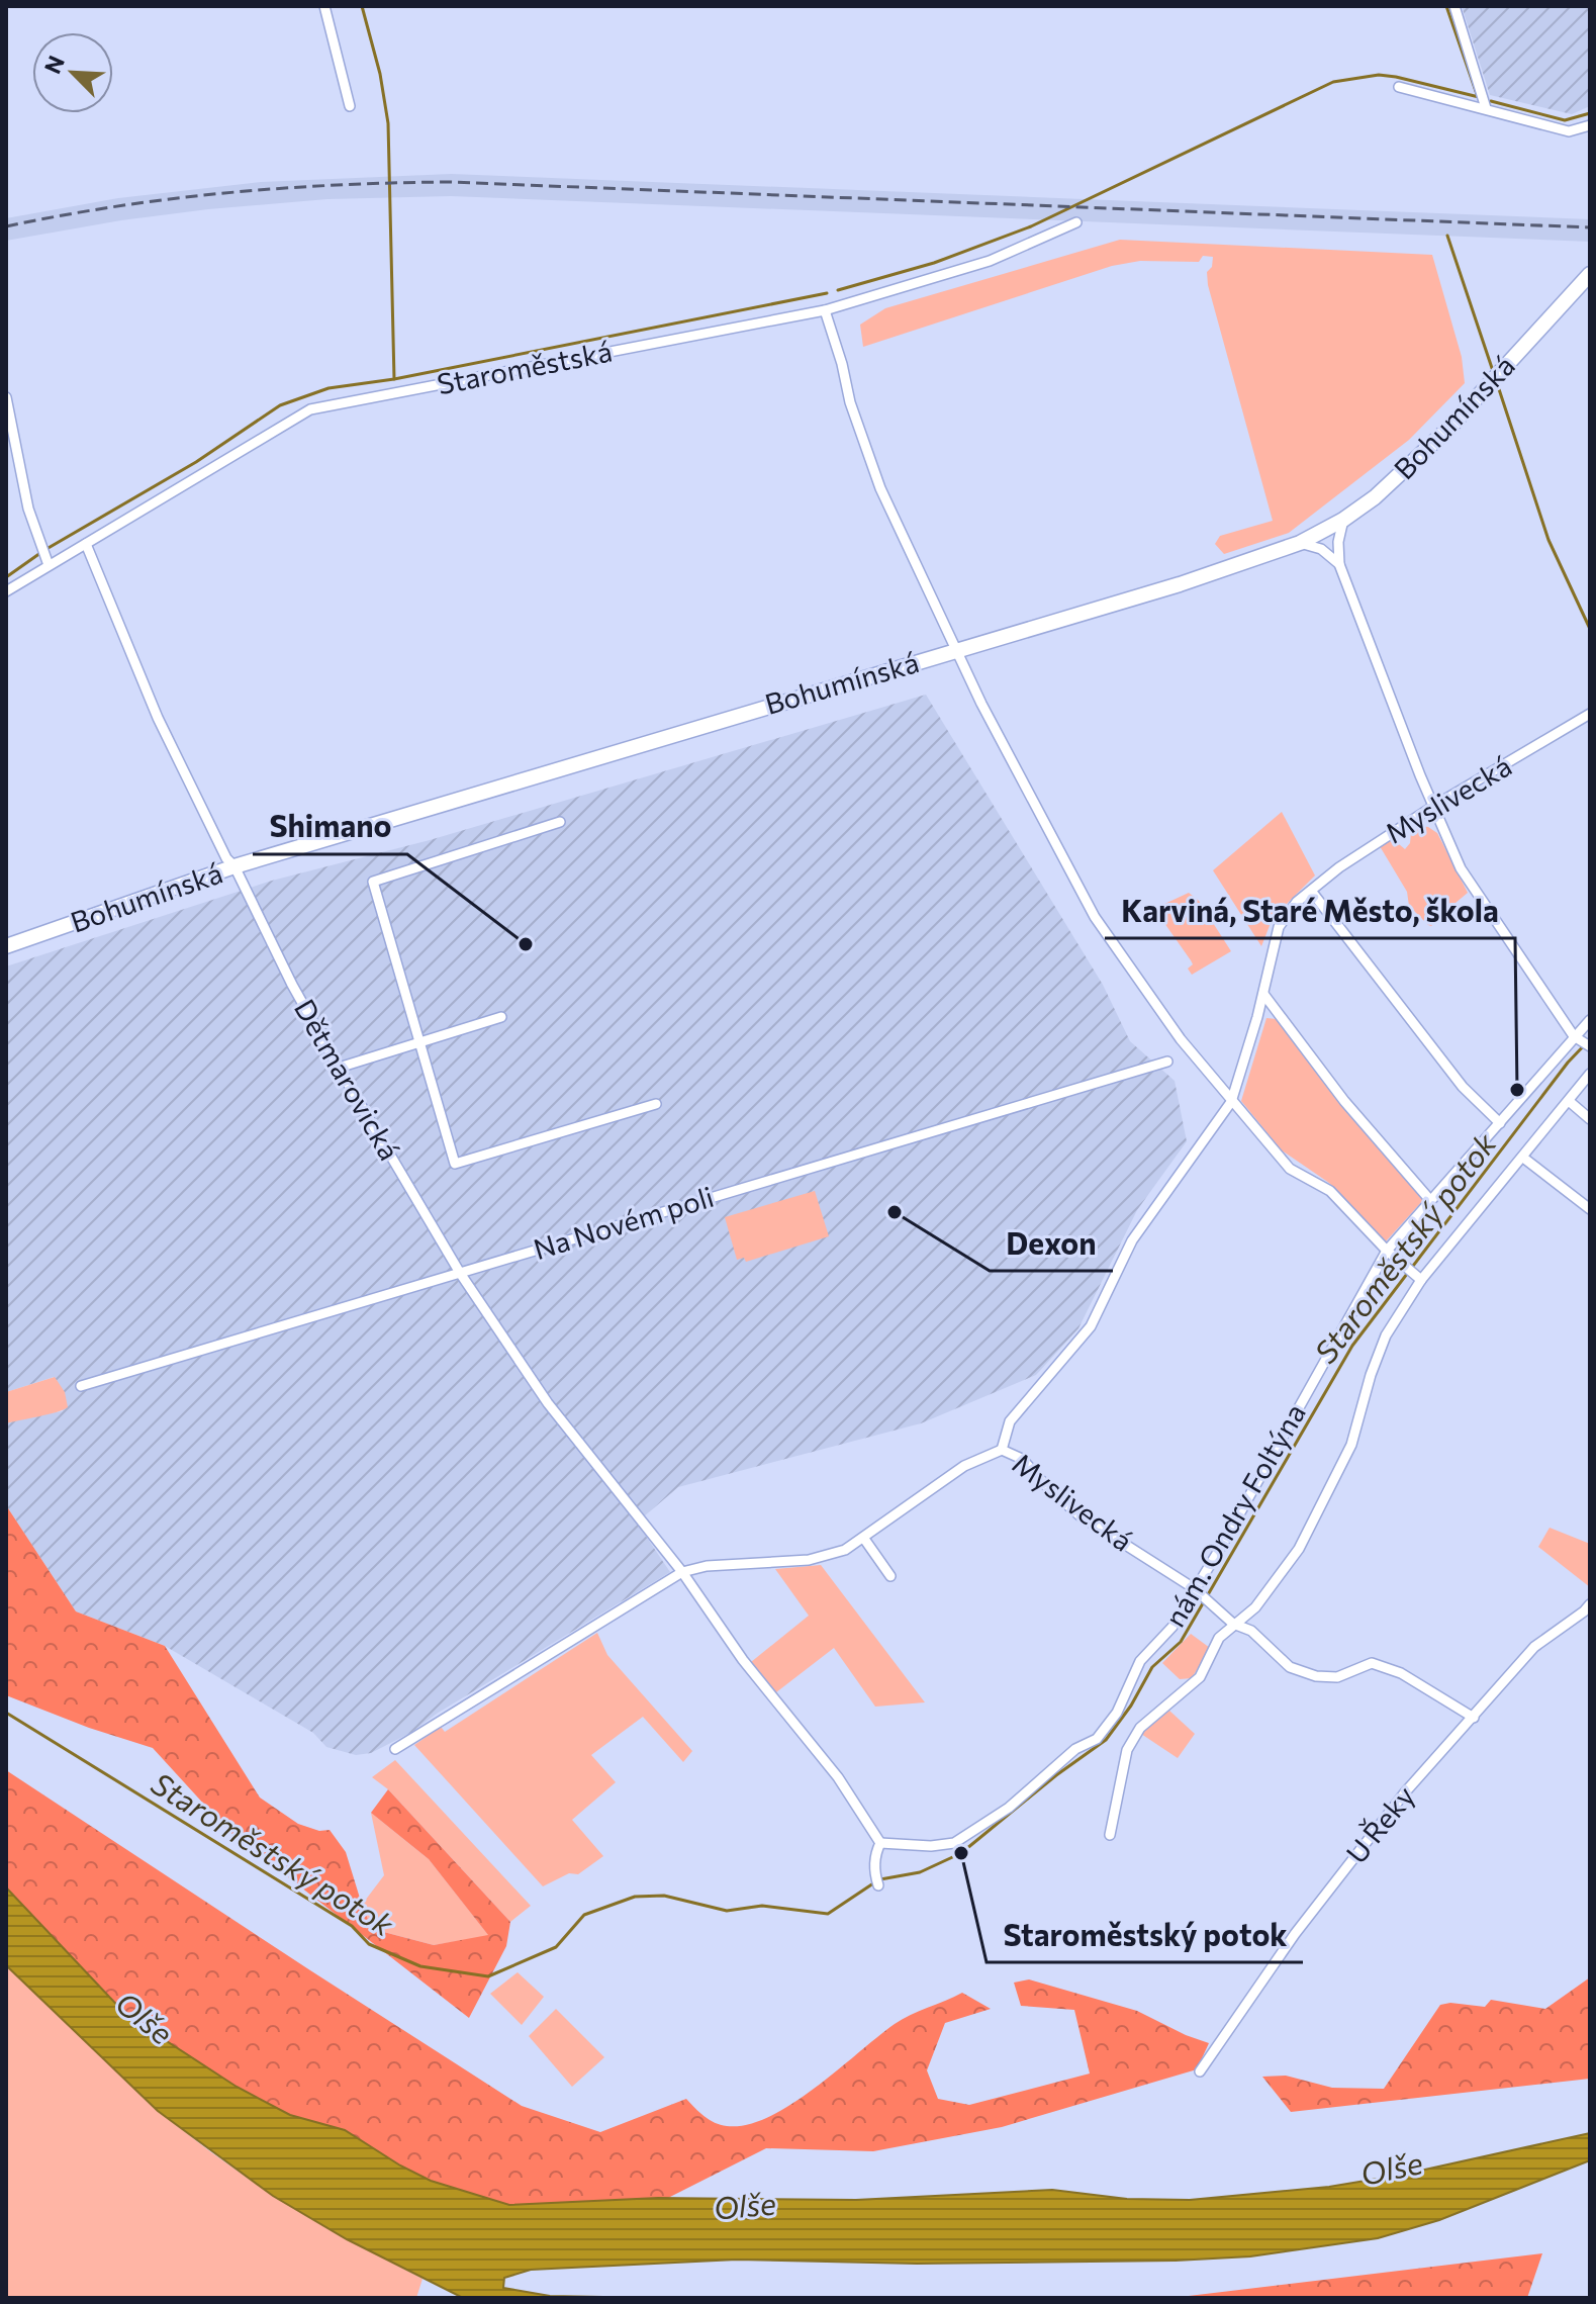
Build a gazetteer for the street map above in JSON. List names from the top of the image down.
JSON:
{
  "streets": {
    "main road": ["Bohumínská"],
    "street": [
      "Staroměstská",
      "Myslivecká",
      "Dětmarovická",
      "Na Novém poli",
      "nám. Ondry Foltýna",
      "U Řeky"
    ]
  },
  "crossings": [
    ["Staroměstská", "Dětmarovická"],
    ["Bohumínská", "Dětmarovická"],
    ["Myslivecká", "Dětmarovická"],
    ["Myslivecká", "nám. Ondry Foltýna"],
    ["Myslivecká", "U Řeky"],
    ["Dětmarovická", "Na Novém poli"]
  ],
  "water": ["Staroměstský potok", "Olše"],
  "places": [
    "Shimano",
    "Karviná, Staré Město, škola",
    "Dexon",
    "Staroměstský potok"
  ],
  "north": "top left"
}
